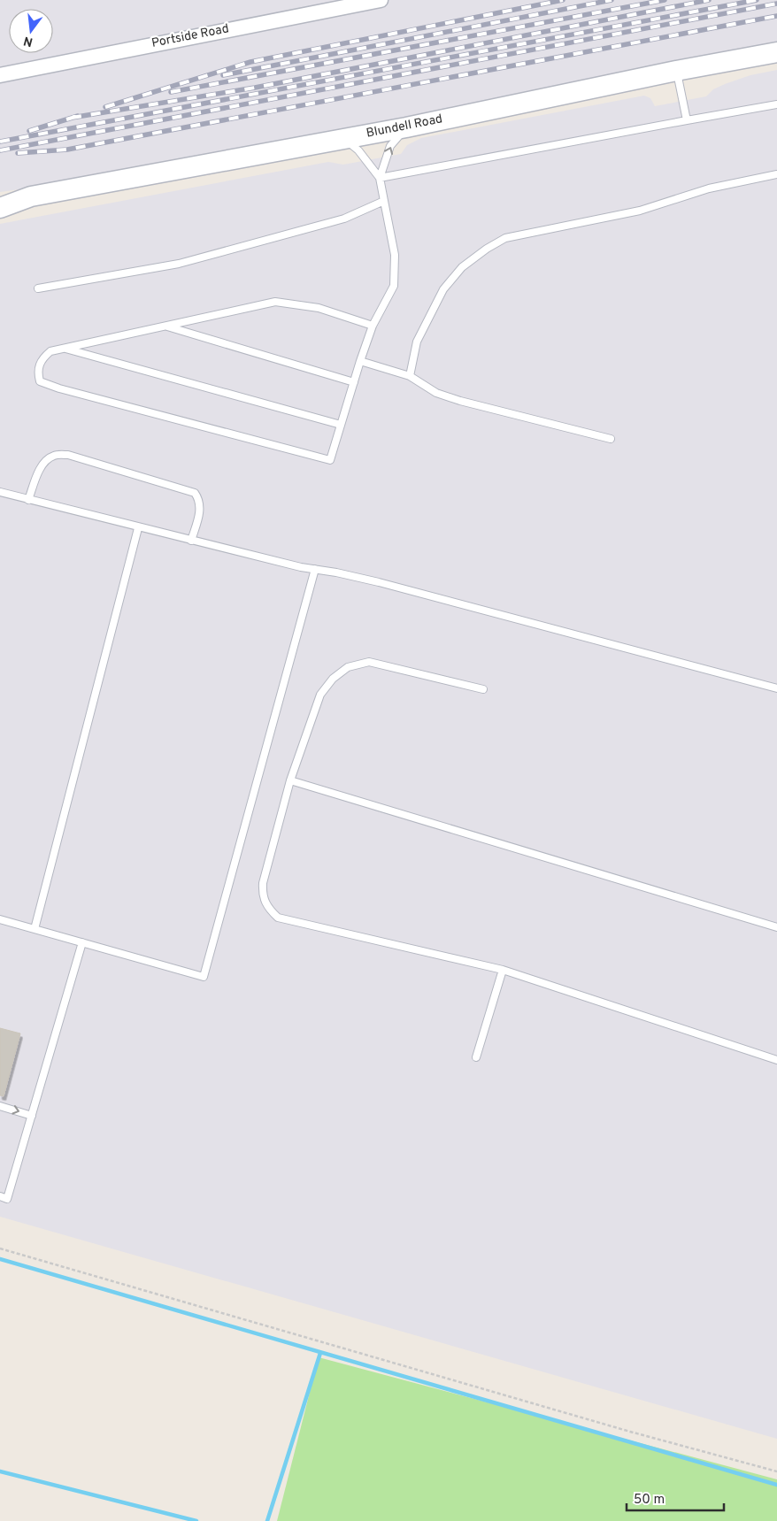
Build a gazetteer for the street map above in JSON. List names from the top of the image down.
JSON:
{
  "streets": {
    "main road": ["Blundell Road"],
    "street": ["Portside Road"]
  },
  "scale_bar": "50 m",
  "north": "bottom"
}
